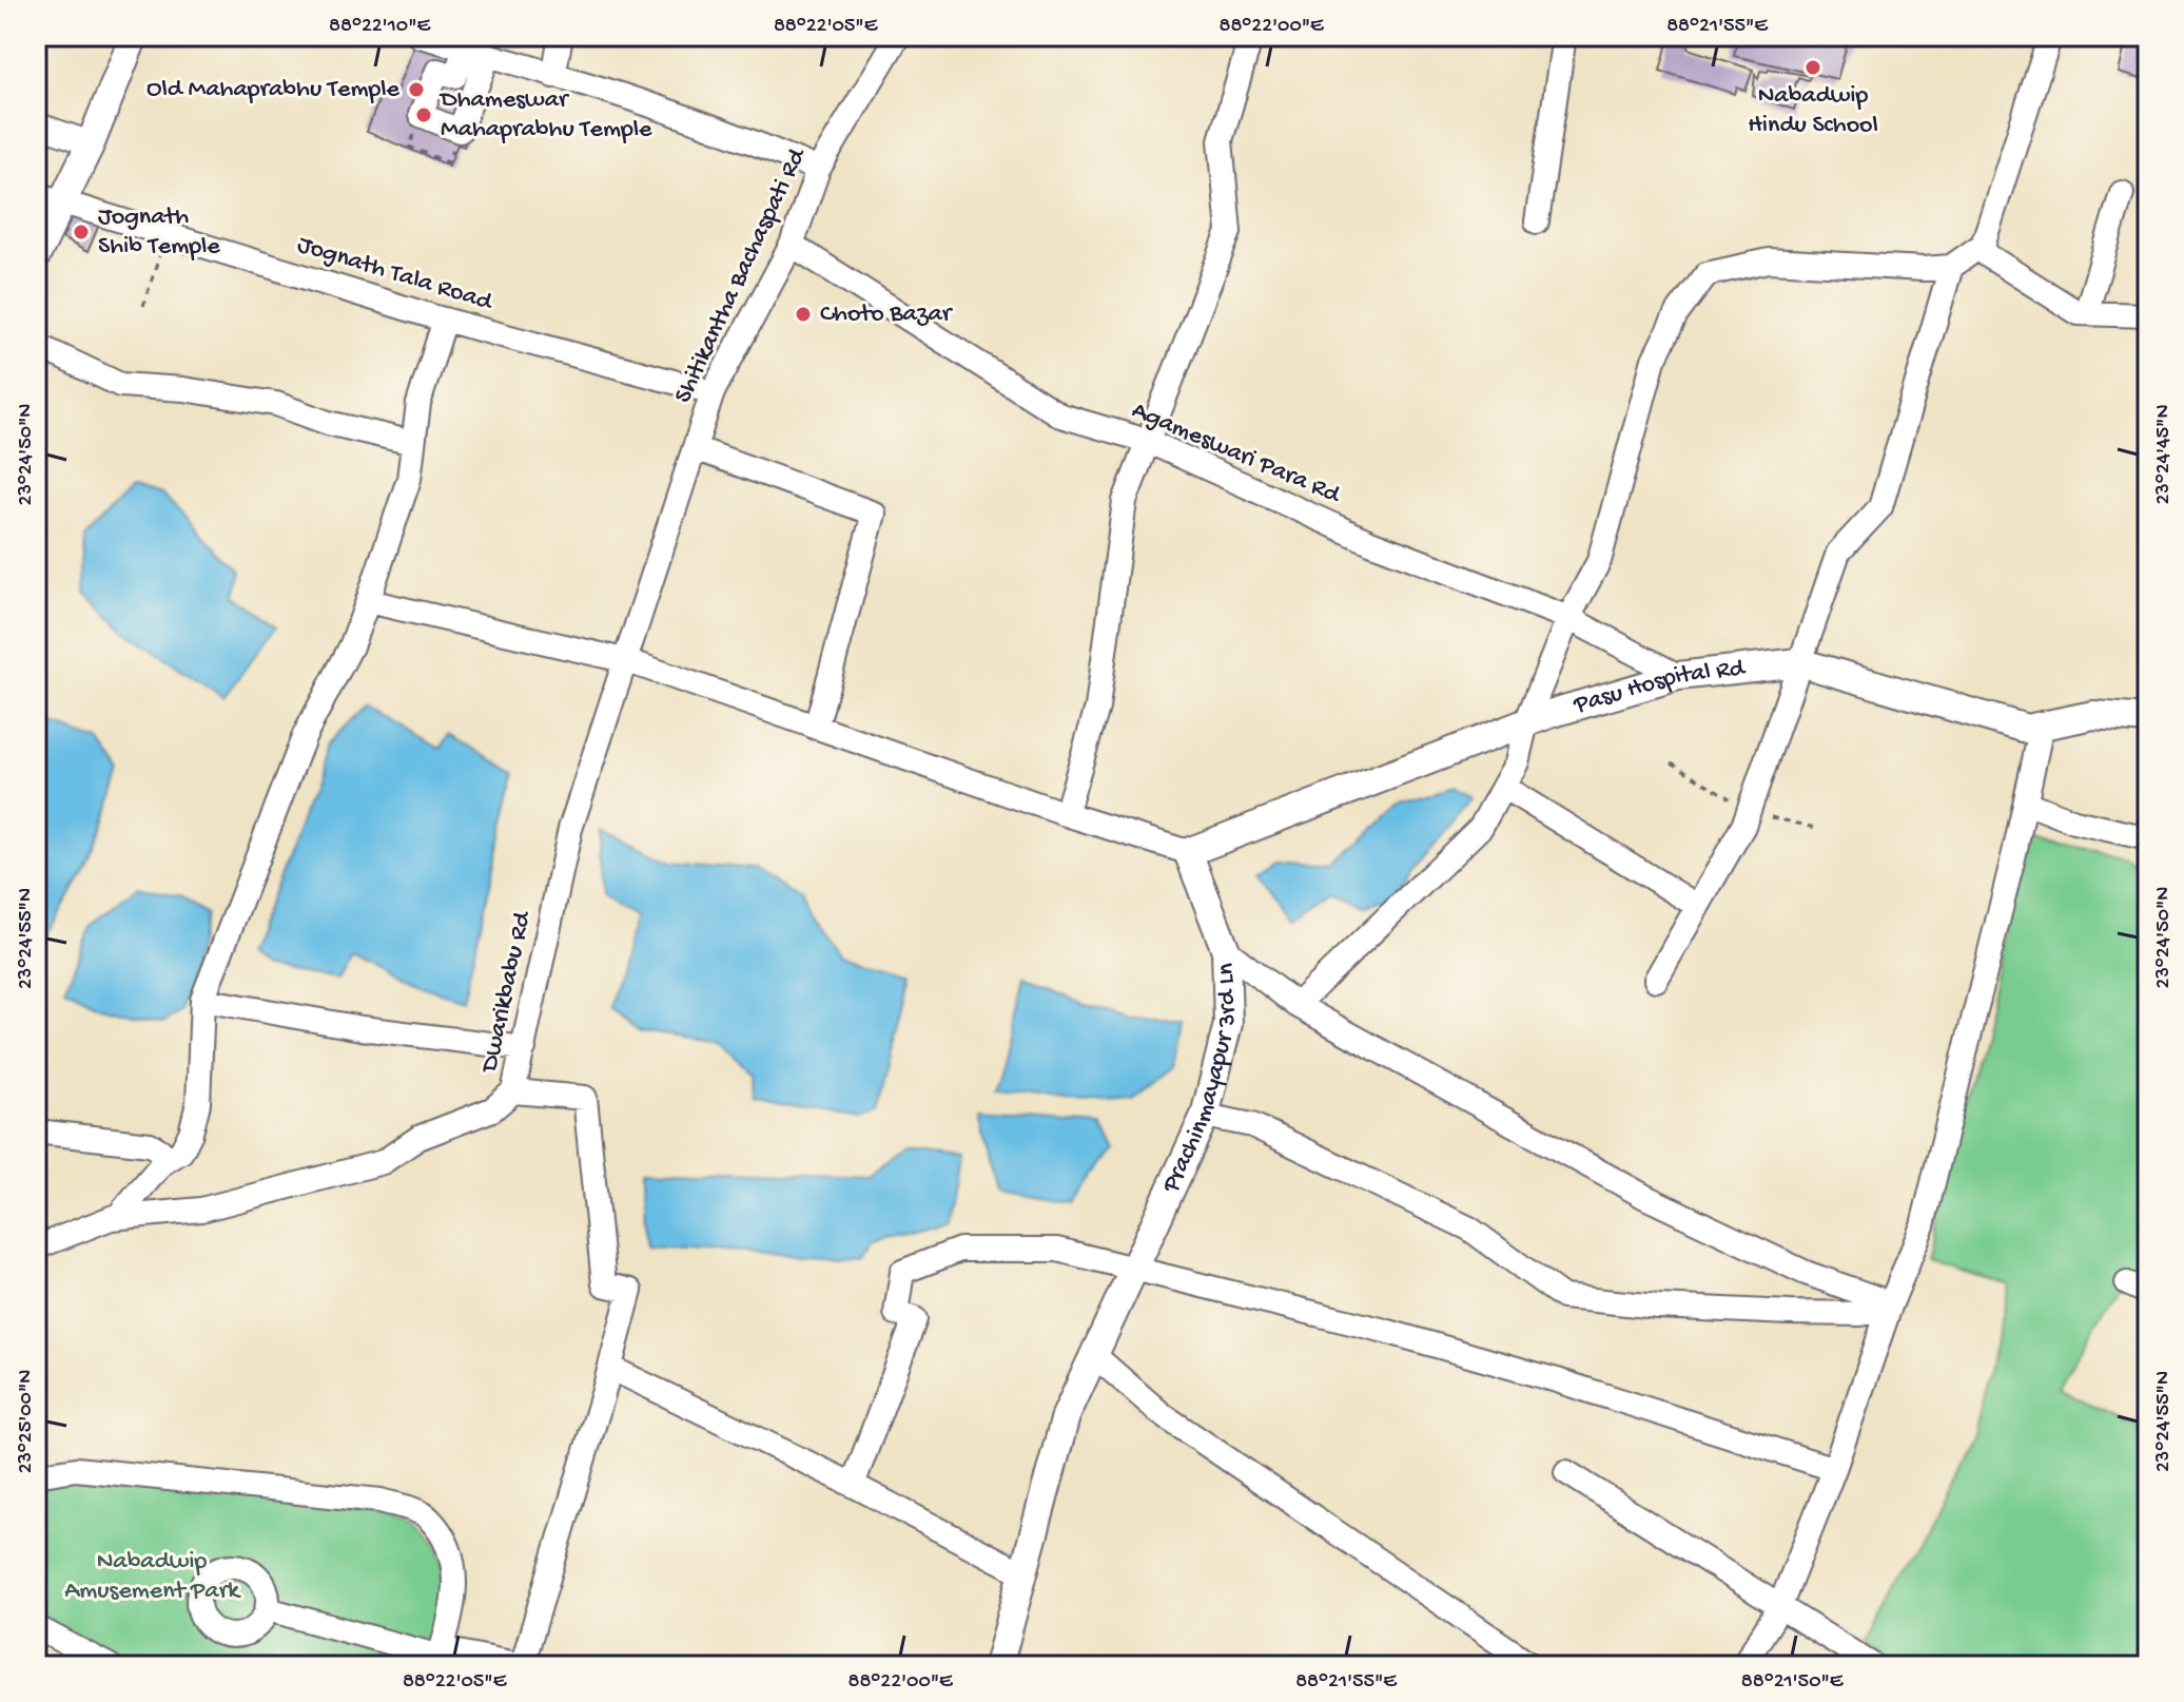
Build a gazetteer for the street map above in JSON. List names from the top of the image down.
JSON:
{
  "streets": {
    "main road": ["Pasu Hospital Rd", "Prachinmayapur 3rd Ln"],
    "street": [
      "Jognath Tala Road",
      "Shitikantha Bachaspati Rd",
      "Agameswari Para Rd",
      "Dwarikbabu Rd"
    ]
  },
  "crossings": [
    ["Jognath Tala Road", "Shitikantha Bachaspati Rd"],
    ["Shitikantha Bachaspati Rd", "Agameswari Para Rd"],
    ["Shitikantha Bachaspati Rd", "Dwarikbabu Rd"],
    ["Agameswari Para Rd", "Pasu Hospital Rd"],
    ["Pasu Hospital Rd", "Prachinmayapur 3rd Ln"]
  ],
  "parks": ["Nabadwip Amusement Park"],
  "places": [
    "Nabadwip Hindu School",
    "Old Mahaprabhu Temple",
    "Dhameswar Mahaprabhu Temple",
    "Jognath Shib Temple",
    "Choto Bazar"
  ],
  "coordinates": [
    "88°22'10\"E",
    "88°22'05\"E",
    "88°22'00\"E",
    "88°21'55\"E",
    "23°24'45\"N",
    "23°24'50\"N",
    "23°24'55\"N",
    "23°25'00\"N",
    "88°21'50\"E"
  ]
}
